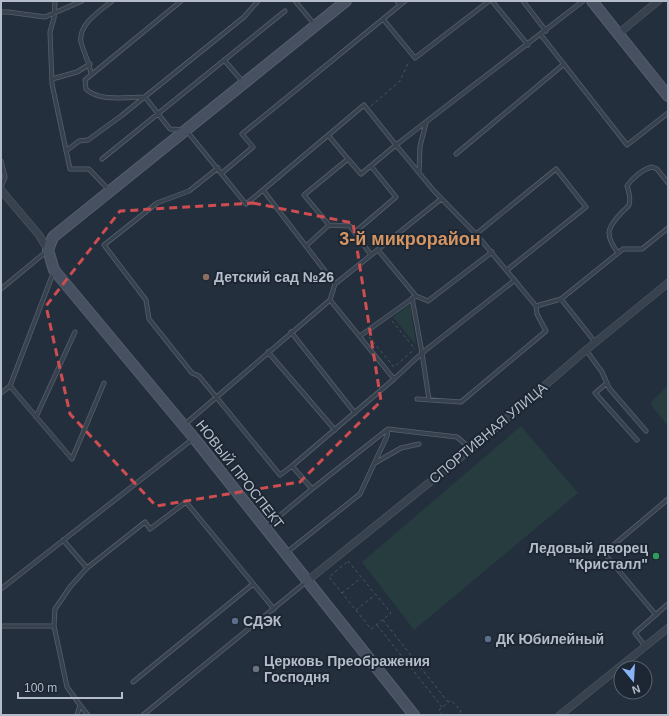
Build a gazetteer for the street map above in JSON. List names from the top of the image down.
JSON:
{
  "streets": {
    "street": ["СПОРТИВНАЯ УЛИЦА", "НОВЫЙ ПРОСПЕКТ"]
  },
  "crossings": [
    ["СПОРТИВНАЯ УЛИЦА", "НОВЫЙ ПРОСПЕКТ"]
  ],
  "districts": ["3-й микрорайон"],
  "places": [
    "Детский сад №26",
    "Ледовый дворец \"Кристалл\"",
    "СДЭК",
    "ДК Юбилейный",
    "Церковь Преображения Господня"
  ],
  "scale_bar": "100 m",
  "north": "bottom"
}
